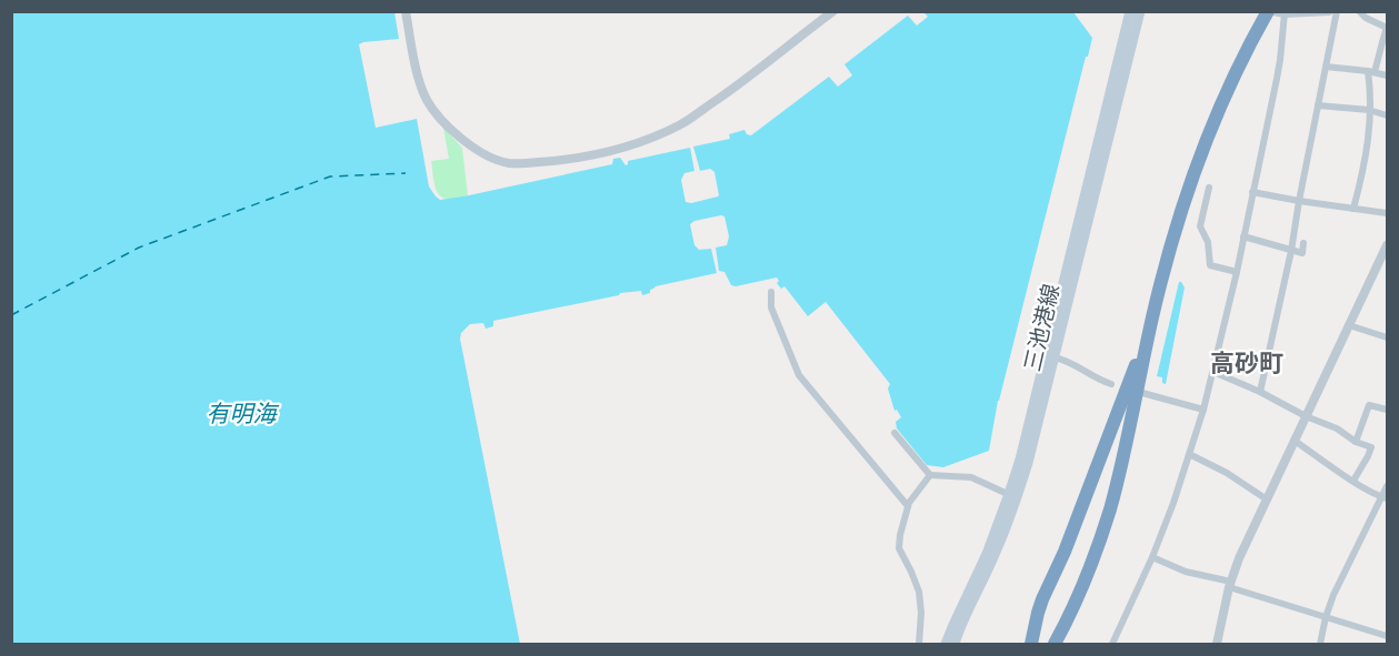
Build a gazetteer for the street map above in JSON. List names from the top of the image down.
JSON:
{
  "streets": {
    "main road": ["三池港線"]
  },
  "districts": ["高砂町"],
  "water": ["有明海"]
}
